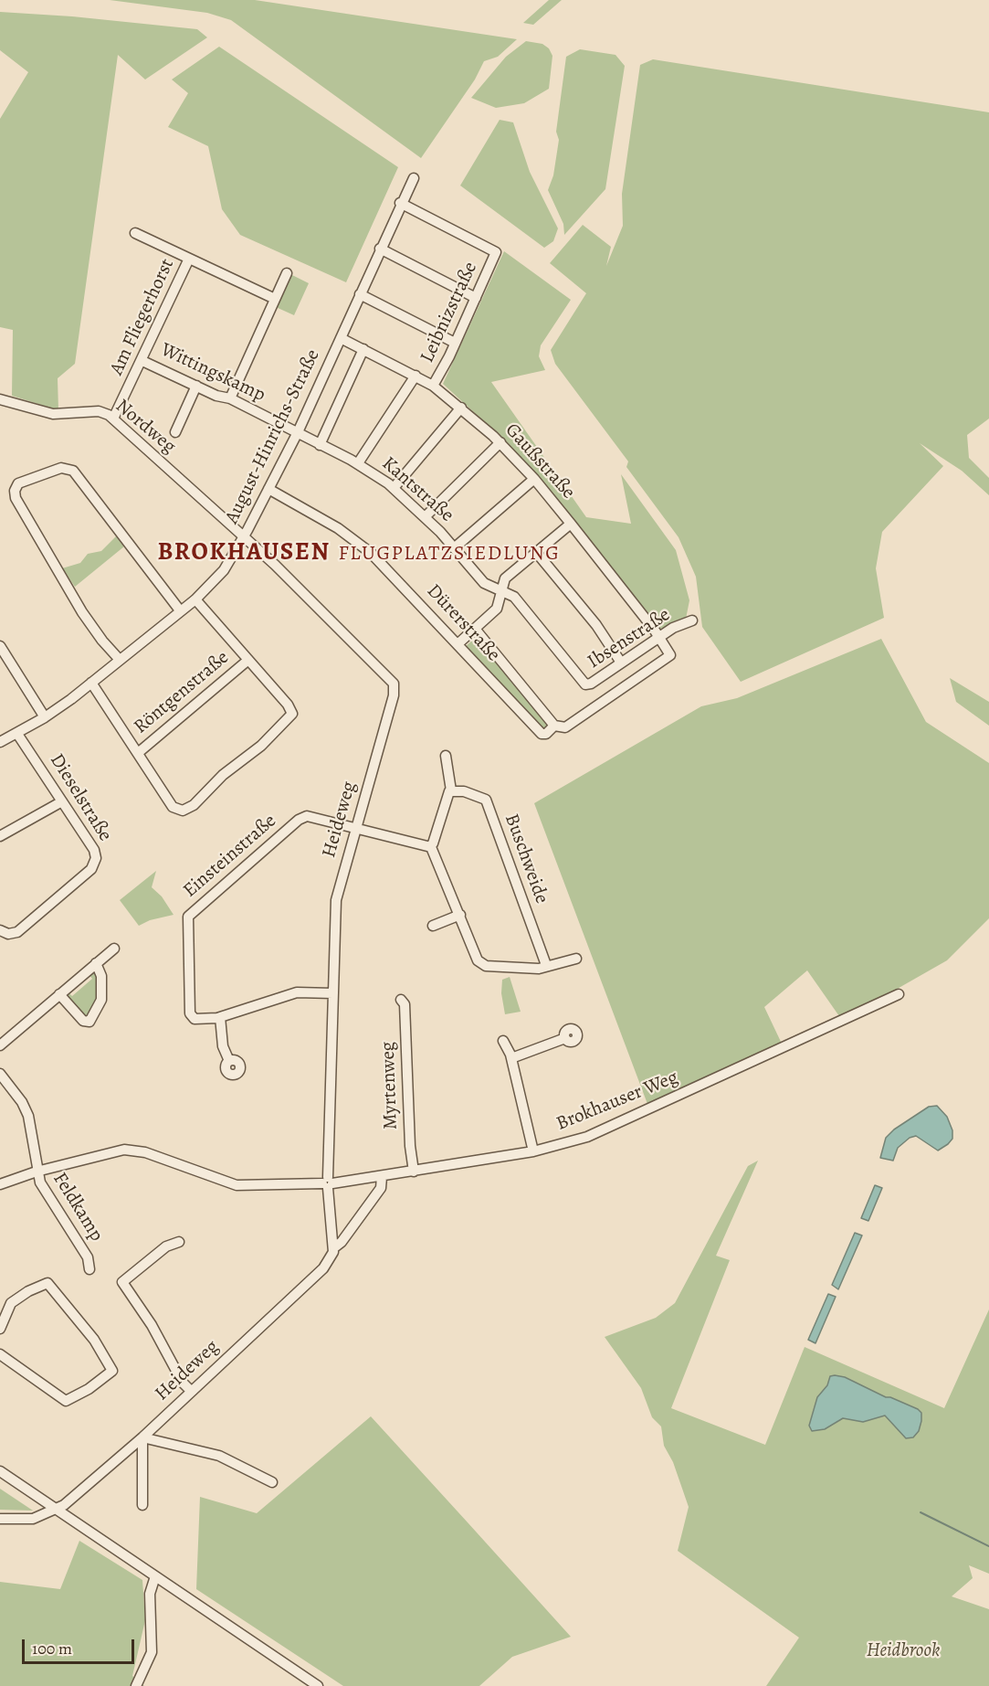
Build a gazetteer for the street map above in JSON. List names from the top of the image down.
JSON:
{
  "streets": {
    "street": [
      "Leibnizstraße",
      "Am Fliegerhorst",
      "Wittingskamp",
      "Nordweg",
      "August-Hinrichs-Straße",
      "Gaußstraße",
      "Kantstraße",
      "Dürerstraße",
      "Ibsenstraße",
      "Röntgenstraße",
      "Dieselstraße",
      "Heideweg",
      "Einsteinstraße",
      "Buschweide",
      "Myrtenweg",
      "Brokhauser Weg",
      "Feldkamp"
    ]
  },
  "crossings": [
    ["Leibnizstraße", "August-Hinrichs-Straße"],
    ["Leibnizstraße", "Gaußstraße"],
    ["Am Fliegerhorst", "Wittingskamp"],
    ["Am Fliegerhorst", "Nordweg"],
    ["Wittingskamp", "August-Hinrichs-Straße"],
    ["Wittingskamp", "Kantstraße"],
    ["Nordweg", "August-Hinrichs-Straße"],
    ["Nordweg", "Heideweg"],
    ["August-Hinrichs-Straße", "Gaußstraße"],
    ["August-Hinrichs-Straße", "Kantstraße"],
    ["August-Hinrichs-Straße", "Dürerstraße"],
    ["August-Hinrichs-Straße", "Dieselstraße"],
    ["August-Hinrichs-Straße", "Heideweg"],
    ["Gaußstraße", "Dürerstraße"],
    ["Gaußstraße", "Ibsenstraße"],
    ["Kantstraße", "Ibsenstraße"],
    ["Heideweg", "Einsteinstraße"],
    ["Heideweg", "Brokhauser Weg"],
    ["Myrtenweg", "Brokhauser Weg"],
    ["Brokhauser Weg", "Feldkamp"]
  ],
  "districts": ["BROKHAUSEN", "FLUGPLATZSIEDLUNG"],
  "parks": ["Heidbrook"],
  "scale_bar": "100 m"
}
